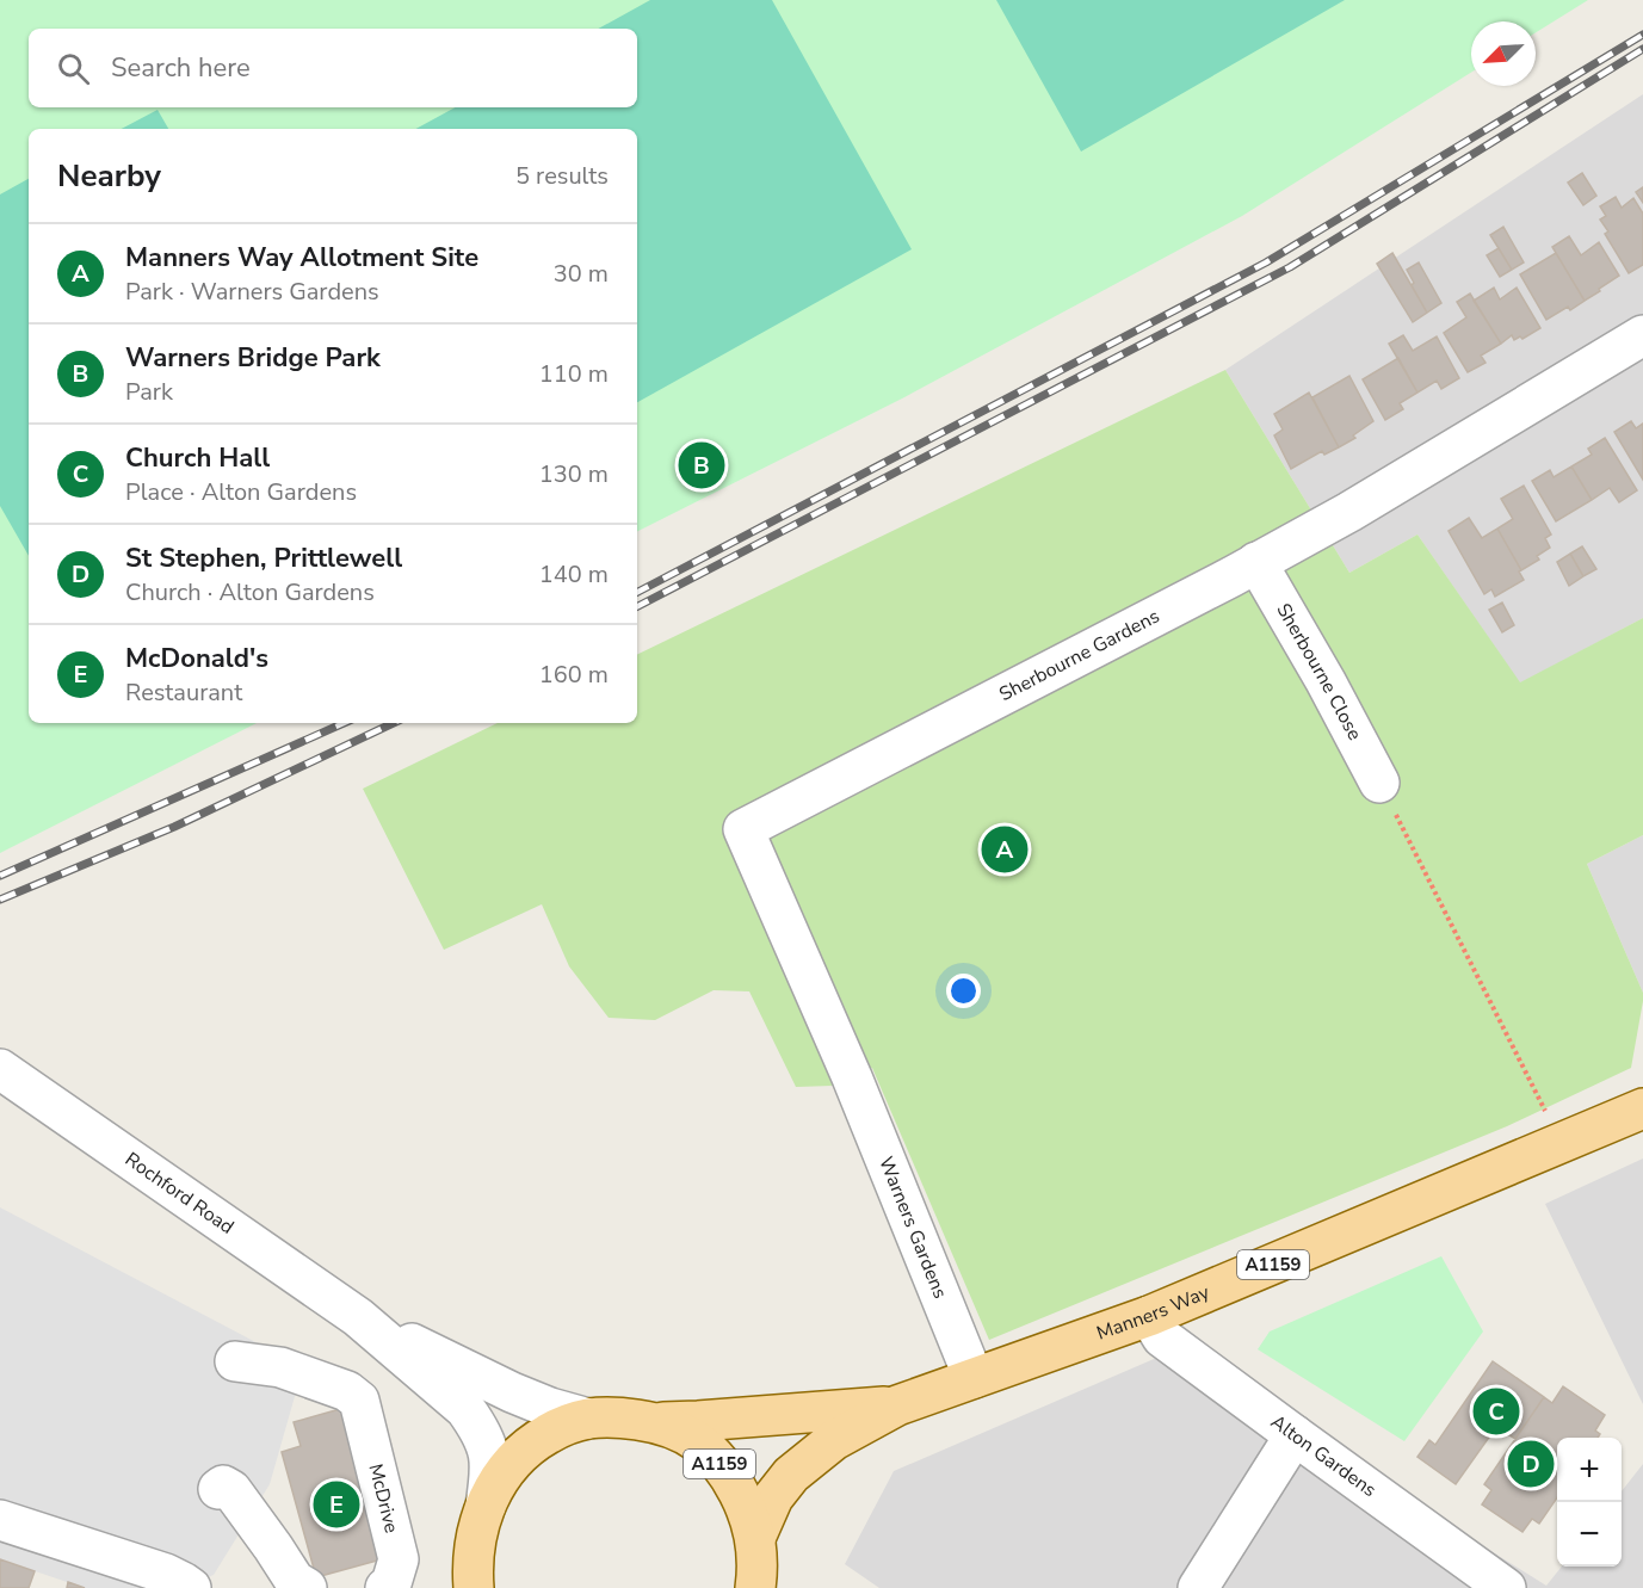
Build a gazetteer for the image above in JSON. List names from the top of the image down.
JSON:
{
  "streets": {
    "main road": ["A1159", "Manners Way"],
    "street": [
      "Sherbourne Gardens",
      "Sherbourne Close",
      "Rochford Road",
      "Warners Gardens",
      "Alton Gardens",
      "McDrive"
    ]
  },
  "crossings": [
    ["Sherbourne Gardens", "Sherbourne Close"],
    ["Sherbourne Gardens", "Warners Gardens"],
    ["Rochford Road", "A1159"],
    ["Warners Gardens", "Manners Way"],
    ["A1159", "Manners Way"],
    ["Manners Way", "Alton Gardens"]
  ],
  "north": "bottom left",
  "page": {
    "search": "Search here",
    "heading": ["Nearby", "5 results"],
    "list": [
      {
        "mark": "A",
        "name": "Manners Way Allotment Site",
        "note": "Park · Warners Gardens",
        "value": "30 m"
      },
      {
        "mark": "B",
        "name": "Warners Bridge Park",
        "note": "Park",
        "value": "110 m"
      },
      {
        "mark": "C",
        "name": "Church Hall",
        "note": "Place · Alton Gardens",
        "value": "130 m"
      },
      {
        "mark": "D",
        "name": "St Stephen, Prittlewell",
        "note": "Church · Alton Gardens",
        "value": "140 m"
      },
      {
        "mark": "E",
        "name": "McDonald's",
        "note": "Restaurant",
        "value": "160 m"
      }
    ],
    "pins": [
      "B",
      "A",
      "C",
      "D",
      "E"
    ],
    "map_buttons": ["+", "−"]
  }
}
